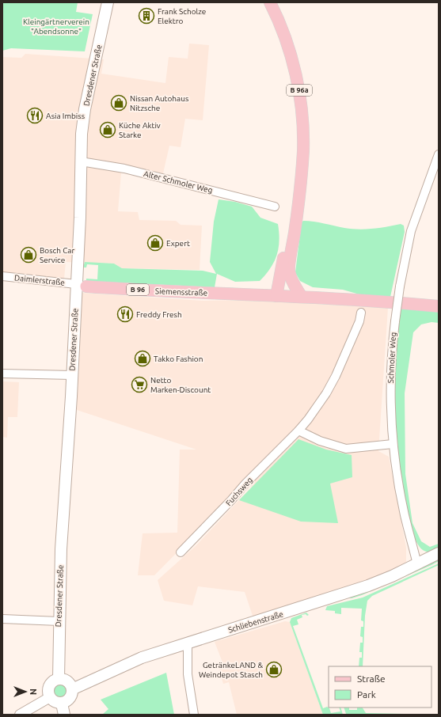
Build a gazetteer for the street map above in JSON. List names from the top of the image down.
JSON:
{
  "streets": {
    "main road": [
      "Dresdener Straße",
      "B 96a",
      "B 96",
      "Siemensstraße",
      "Schliebenstraße"
    ],
    "street": [
      "Alter Schmoler Weg",
      "Daimlerstraße",
      "Schmoler Weg",
      "Fuchsweg"
    ]
  },
  "crossings": [
    ["Dresdener Straße", "Alter Schmoler Weg"],
    ["Dresdener Straße", "Daimlerstraße"],
    ["Dresdener Straße", "Siemensstraße"],
    ["Dresdener Straße", "Schliebenstraße"],
    ["B 96a", "B 96"],
    ["B 96a", "Siemensstraße"],
    ["Daimlerstraße", "Siemensstraße"],
    ["B 96", "Siemensstraße"],
    ["Schmoler Weg", "Schliebenstraße"]
  ],
  "parks": ["Kleingärtnerverein \"Abendsonne\""],
  "places": {
    "building": ["Frank Scholze Elektro"],
    "shop": [
      "Nissan Autohaus Nitzsche",
      "Küche Aktiv Starke",
      "Expert",
      "Bosch Car Service",
      "Takko Fashion",
      "GetränkeLAND & Weindepot Stasch"
    ],
    "restaurant": ["Asia Imbiss", "Freddy Fresh"],
    "supermarket": ["Netto Marken-Discount"]
  },
  "legend": ["Straße", "Park"],
  "north": "right"
}
